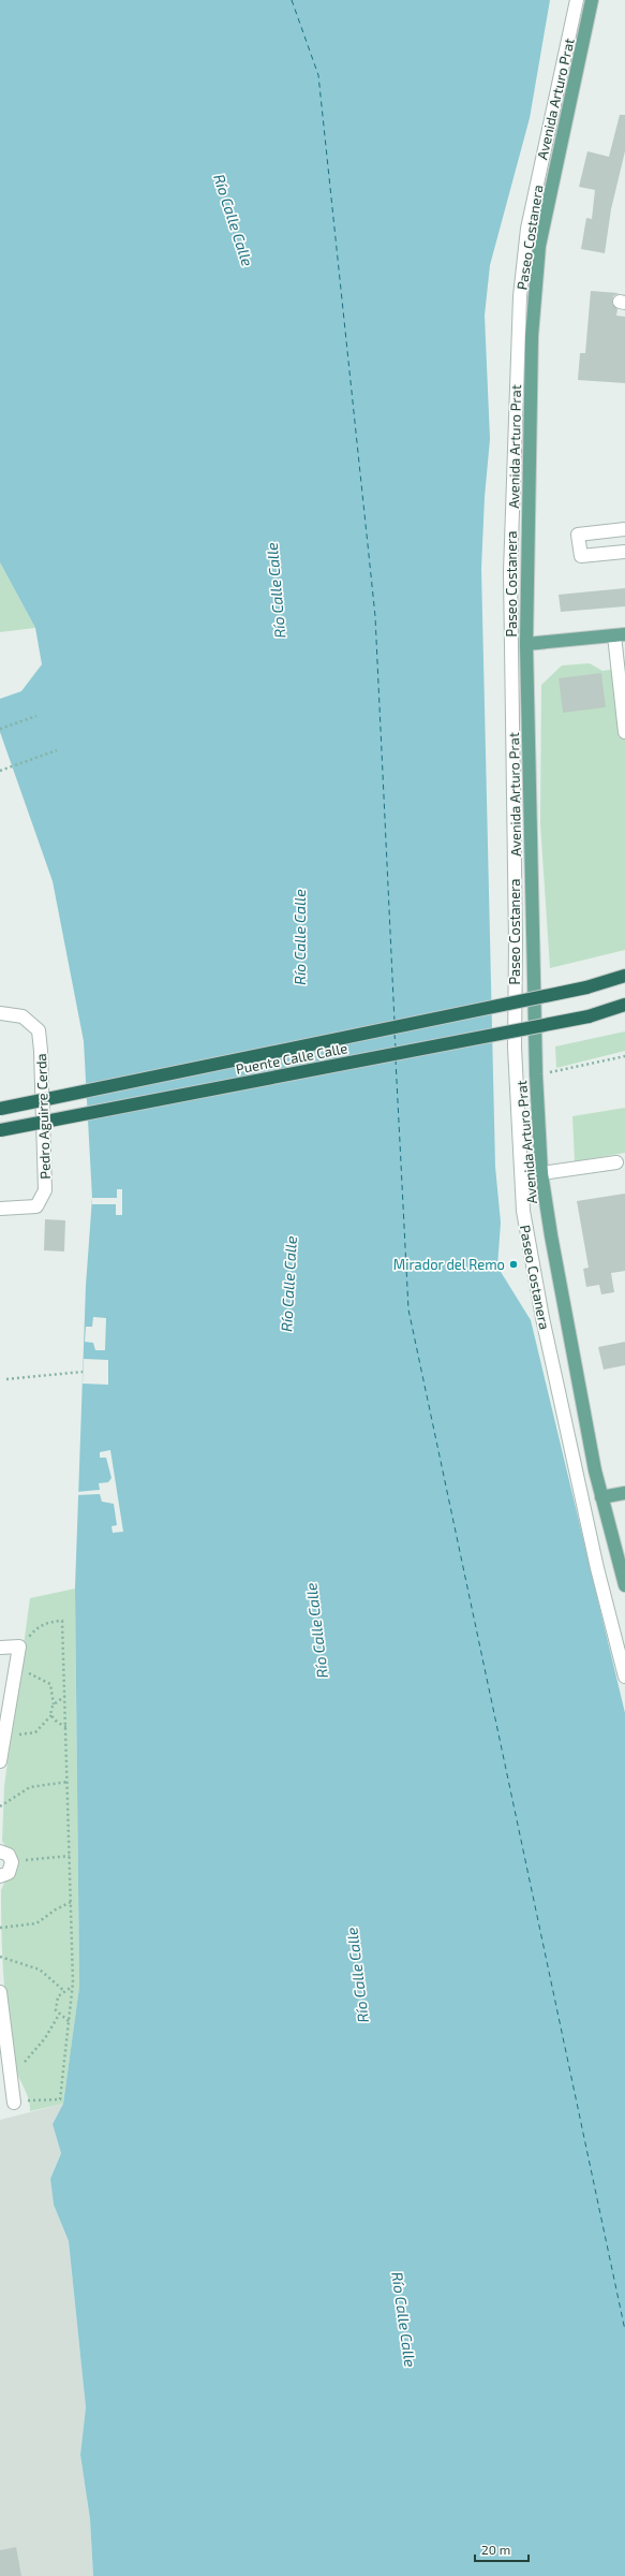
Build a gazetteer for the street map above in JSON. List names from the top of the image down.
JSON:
{
  "streets": {
    "highway": ["Puente Calle Calle"],
    "main road": ["Avenida Arturo Prat"],
    "street": ["Paseo Costanera", "Pedro Aguirre Cerda"]
  },
  "water": ["Río Calle Calle"],
  "places": ["Mirador del Remo"],
  "scale_bar": "20 m"
}
